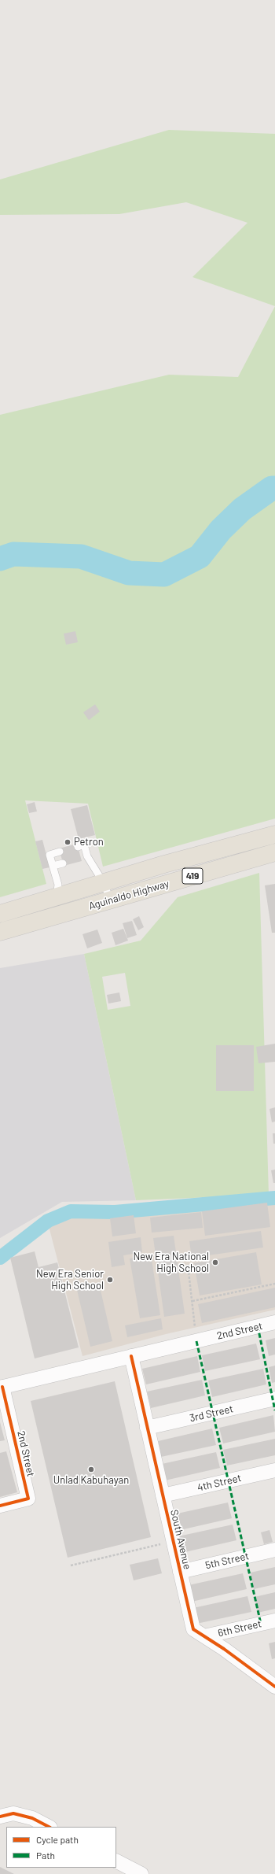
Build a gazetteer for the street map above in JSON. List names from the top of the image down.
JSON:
{
  "streets": {
    "main road": ["419", "Aguinaldo Highway"],
    "street": [
      "2nd Street",
      "3rd Street",
      "4th Street",
      "South Avenue",
      "5th Street",
      "6th Street"
    ]
  },
  "crossings": [
    ["2nd Street", "South Avenue"],
    ["3rd Street", "South Avenue"],
    ["4th Street", "South Avenue"],
    ["South Avenue", "5th Street"],
    ["South Avenue", "6th Street"]
  ],
  "places": [
    "Petron",
    "New Era National High School",
    "New Era Senior High School",
    "Unlad Kabuhayan"
  ],
  "legend": ["Cycle path", "Path"]
}
